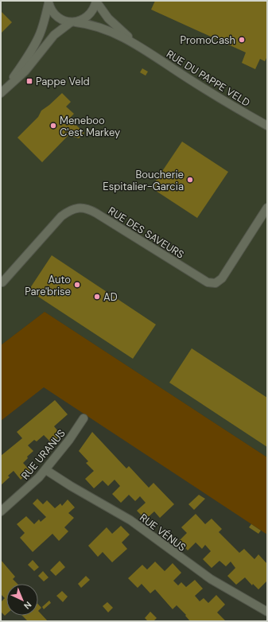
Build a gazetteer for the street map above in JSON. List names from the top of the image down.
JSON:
{
  "streets": {
    "street": [
      "RUE DU PAPPE VELD",
      "RUE DES SAVEURS",
      "RUE URANUS",
      "RUE VÉNUS"
    ]
  },
  "crossings": [
    ["RUE URANUS", "RUE VÉNUS"]
  ],
  "places": {
    "other": [
      "PromoCash",
      "Meneboo C'est Markey",
      "Boucherie Espitalier-Garcia",
      "Auto Pare'brise",
      "AD"
    ],
    "transit": ["Pappe Veld"]
  },
  "north": "bottom right"
}
